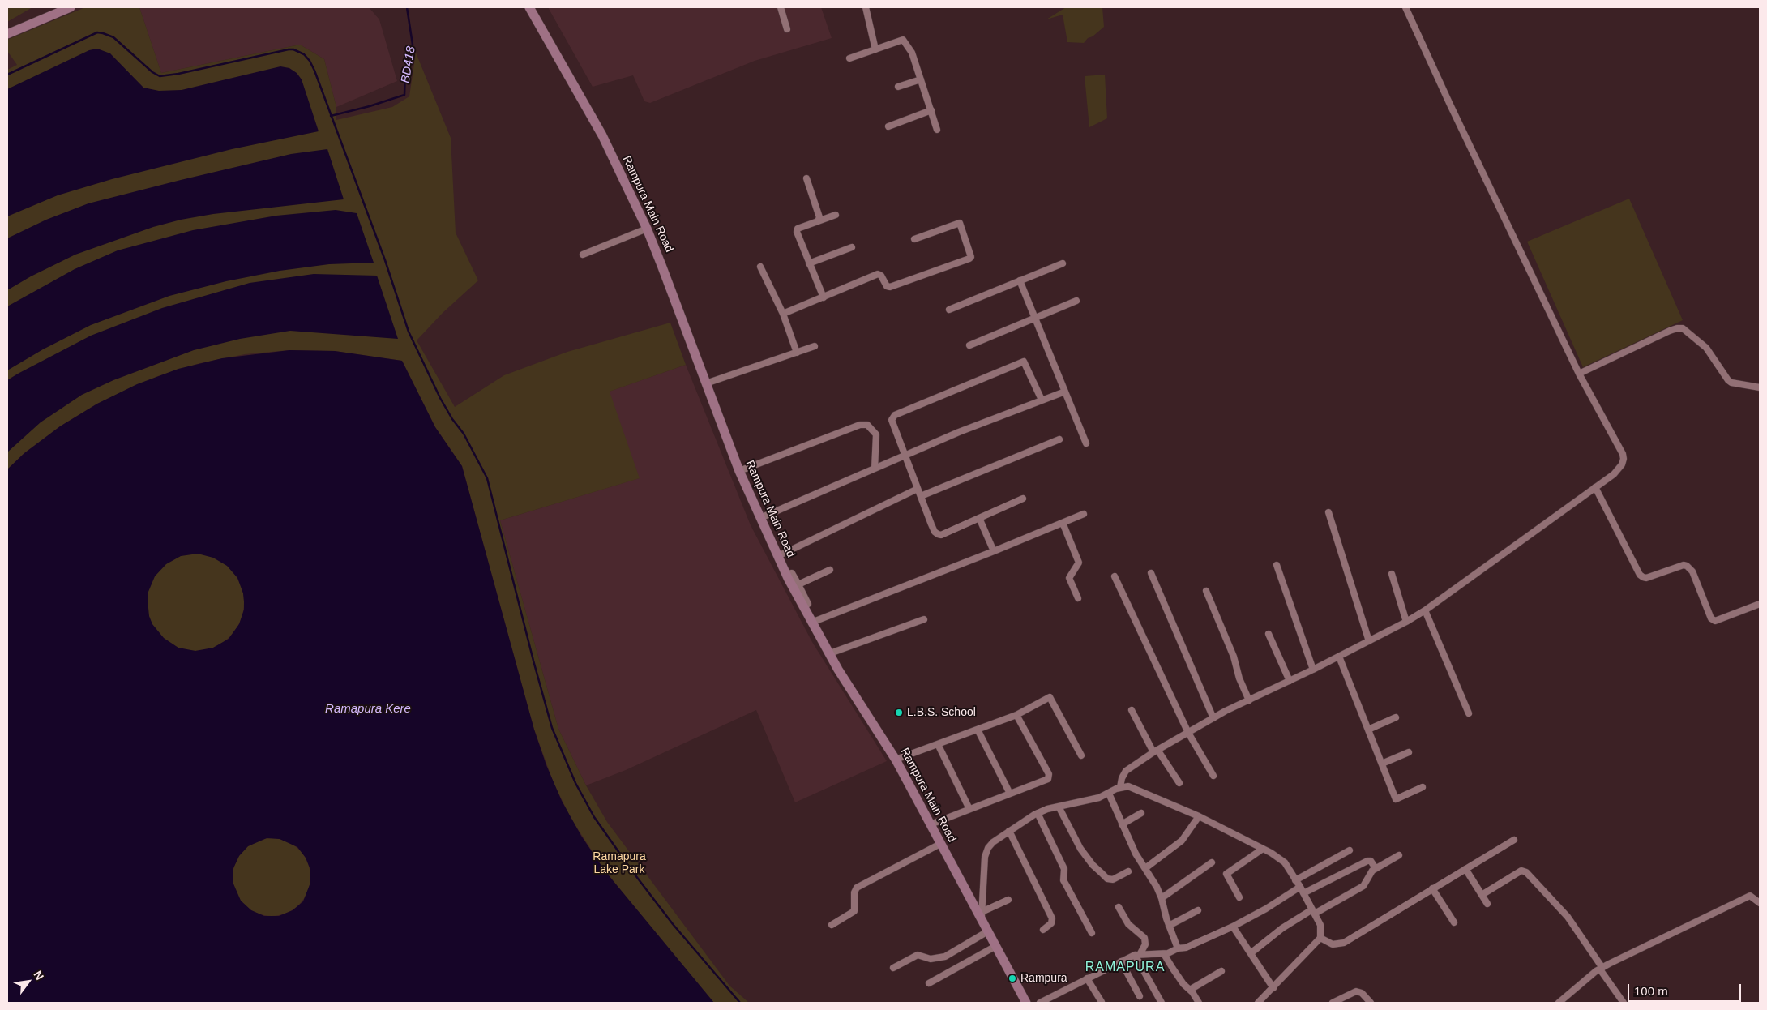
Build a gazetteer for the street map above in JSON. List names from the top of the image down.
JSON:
{
  "streets": {
    "main road": ["Rampura Main Road"]
  },
  "districts": ["RAMAPURA"],
  "water": ["BD418", "Ramapura Kere"],
  "parks": ["Ramapura Lake Park"],
  "places": ["L.B.S. School", "Rampura"],
  "scale_bar": "100 m",
  "north": "top right"
}
